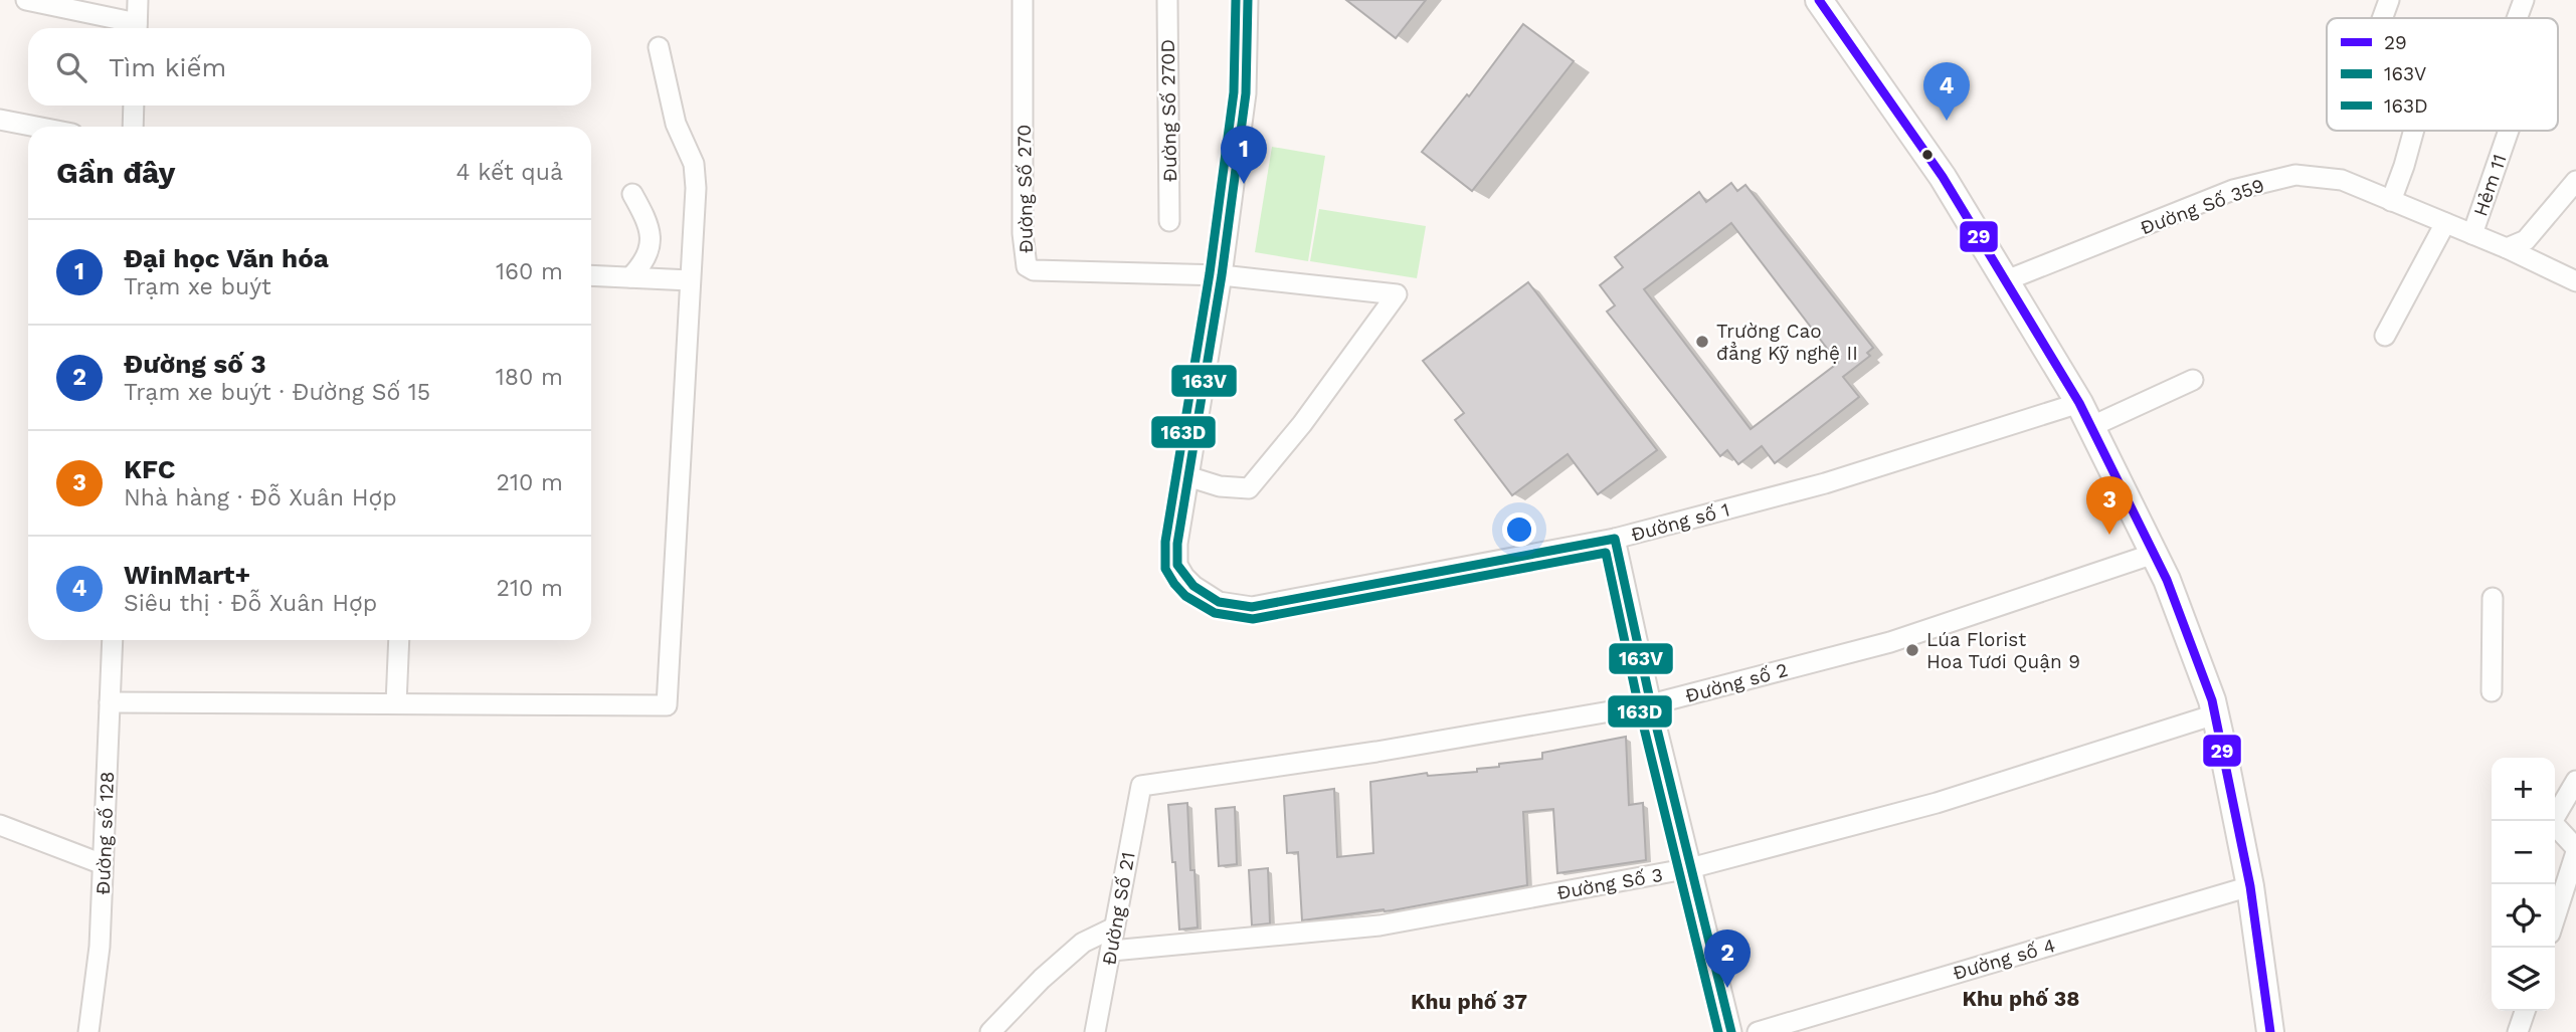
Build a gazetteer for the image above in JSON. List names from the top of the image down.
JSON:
{
  "streets": {
    "street": [
      "Đường Số 270D",
      "Hẻm 11",
      "Đường Số 270",
      "Đường Số 359",
      "Đường số 1",
      "Đường số 2",
      "Đường số 128",
      "Đường Số 3",
      "Đường Số 21",
      "Đường số 4"
    ]
  },
  "crossings": [
    ["Hẻm 11", "Đường Số 359"],
    ["Đường số 2", "Đường Số 21"],
    ["Đường Số 3", "Đường Số 21"]
  ],
  "districts": ["Khu phố 38", "Khu phố 37"],
  "places": ["Trường Cao đẳng Kỹ nghệ II", "Lúa Florist Hoa Tươi Quận 9"],
  "lines": ["transit line 29", "transit line 163V", "transit line 163D"],
  "legend": ["29", "163V", "163D"],
  "page": {
    "search": "Tìm kiếm",
    "pins": [
      "4",
      "1",
      "3",
      "2"
    ],
    "heading": ["Gần đây", "4 kết quả"],
    "list": [
      {
        "mark": "1",
        "name": "Đại học Văn hóa",
        "note": "Trạm xe buýt",
        "value": "160 m"
      },
      {
        "mark": "2",
        "name": "Đường số 3",
        "note": "Trạm xe buýt · Đường Số 15",
        "value": "180 m"
      },
      {
        "mark": "3",
        "name": "KFC",
        "note": "Nhà hàng · Đỗ Xuân Hợp",
        "value": "210 m"
      },
      {
        "mark": "4",
        "name": "WinMart+",
        "note": "Siêu thị · Đỗ Xuân Hợp",
        "value": "210 m"
      }
    ],
    "map_buttons": ["+", "−"]
  }
}
